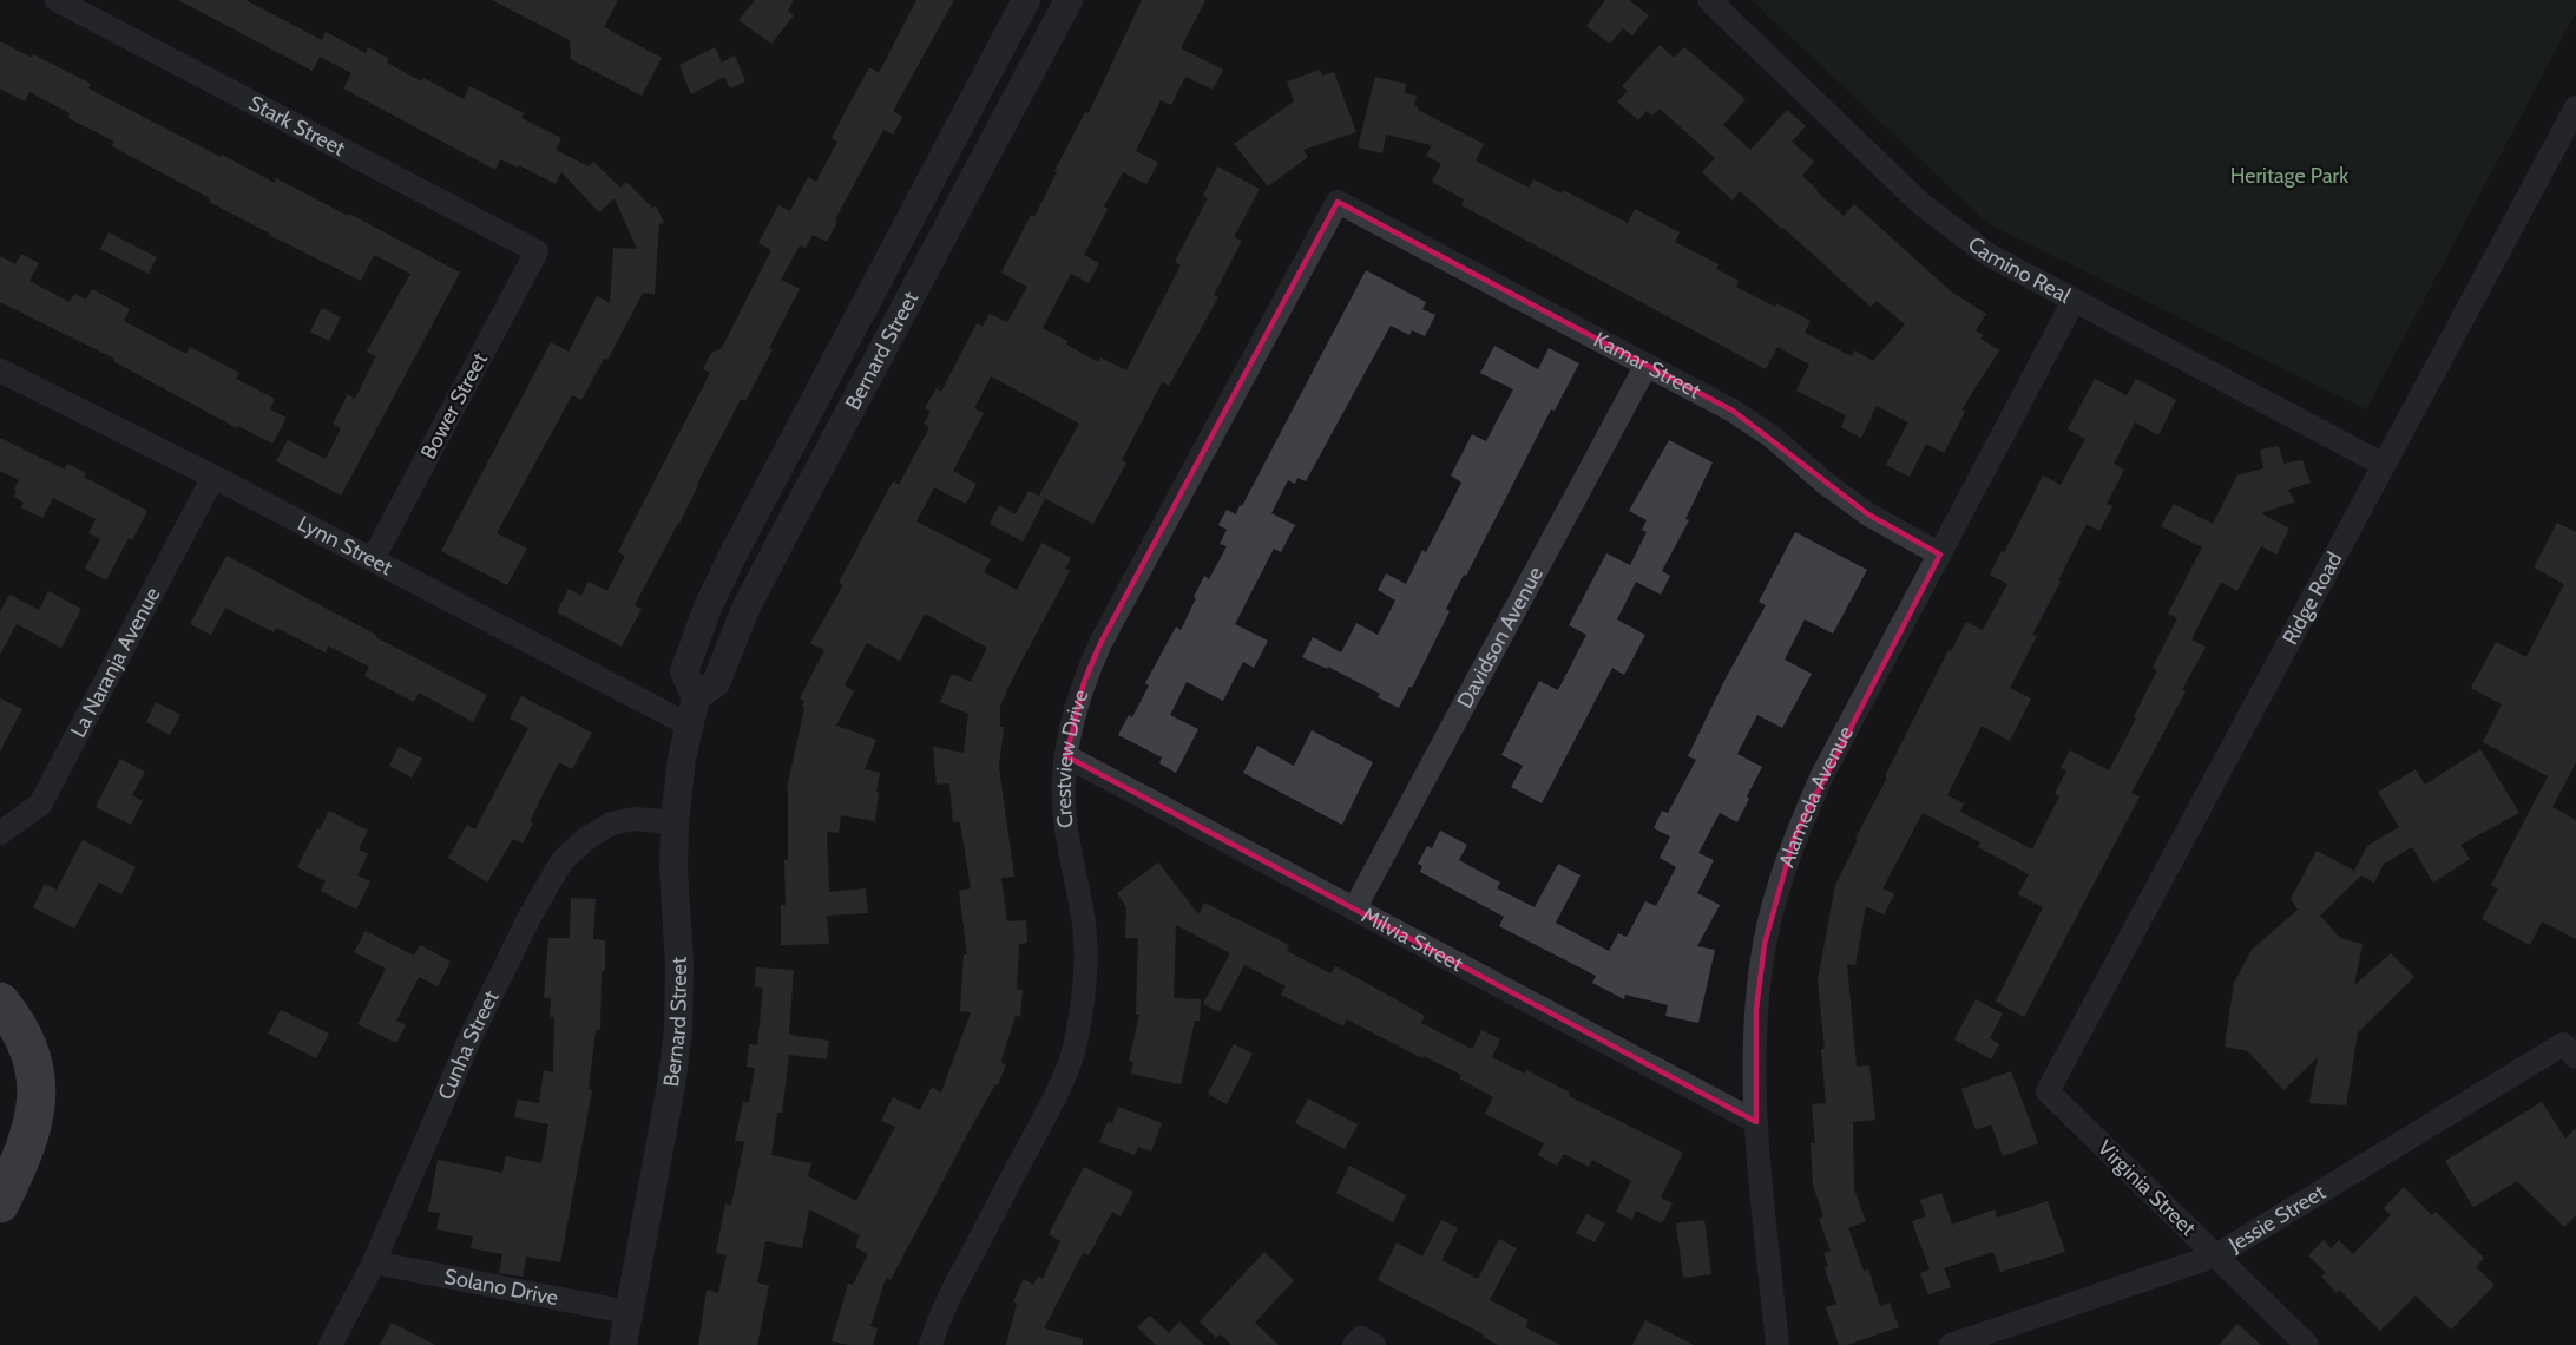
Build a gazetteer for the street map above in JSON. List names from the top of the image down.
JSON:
{
  "streets": {
    "street": [
      "Stark Street",
      "Camino Real",
      "Bernard Street",
      "Kamar Street",
      "Bower Street",
      "Lynn Street",
      "Ridge Road",
      "Davidson Avenue",
      "La Naranja Avenue",
      "Crestview Drive",
      "Alameda Avenue",
      "Milvia Street",
      "Cunha Street",
      "Virginia Street",
      "Jessie Street",
      "Solano Drive"
    ]
  },
  "crossings": [
    ["Stark Street", "Bower Street"],
    ["Camino Real", "Ridge Road"],
    ["Camino Real", "Alameda Avenue"],
    ["Bernard Street", "Lynn Street"],
    ["Bernard Street", "Cunha Street"],
    ["Bernard Street", "Solano Drive"],
    ["Kamar Street", "Davidson Avenue"],
    ["Kamar Street", "Crestview Drive"],
    ["Kamar Street", "Alameda Avenue"],
    ["Bower Street", "Lynn Street"],
    ["Lynn Street", "La Naranja Avenue"],
    ["Ridge Road", "Virginia Street"],
    ["Davidson Avenue", "Milvia Street"],
    ["Crestview Drive", "Milvia Street"],
    ["Alameda Avenue", "Milvia Street"],
    ["Cunha Street", "Solano Drive"],
    ["Virginia Street", "Jessie Street"]
  ],
  "parks": ["Heritage Park"]
}
